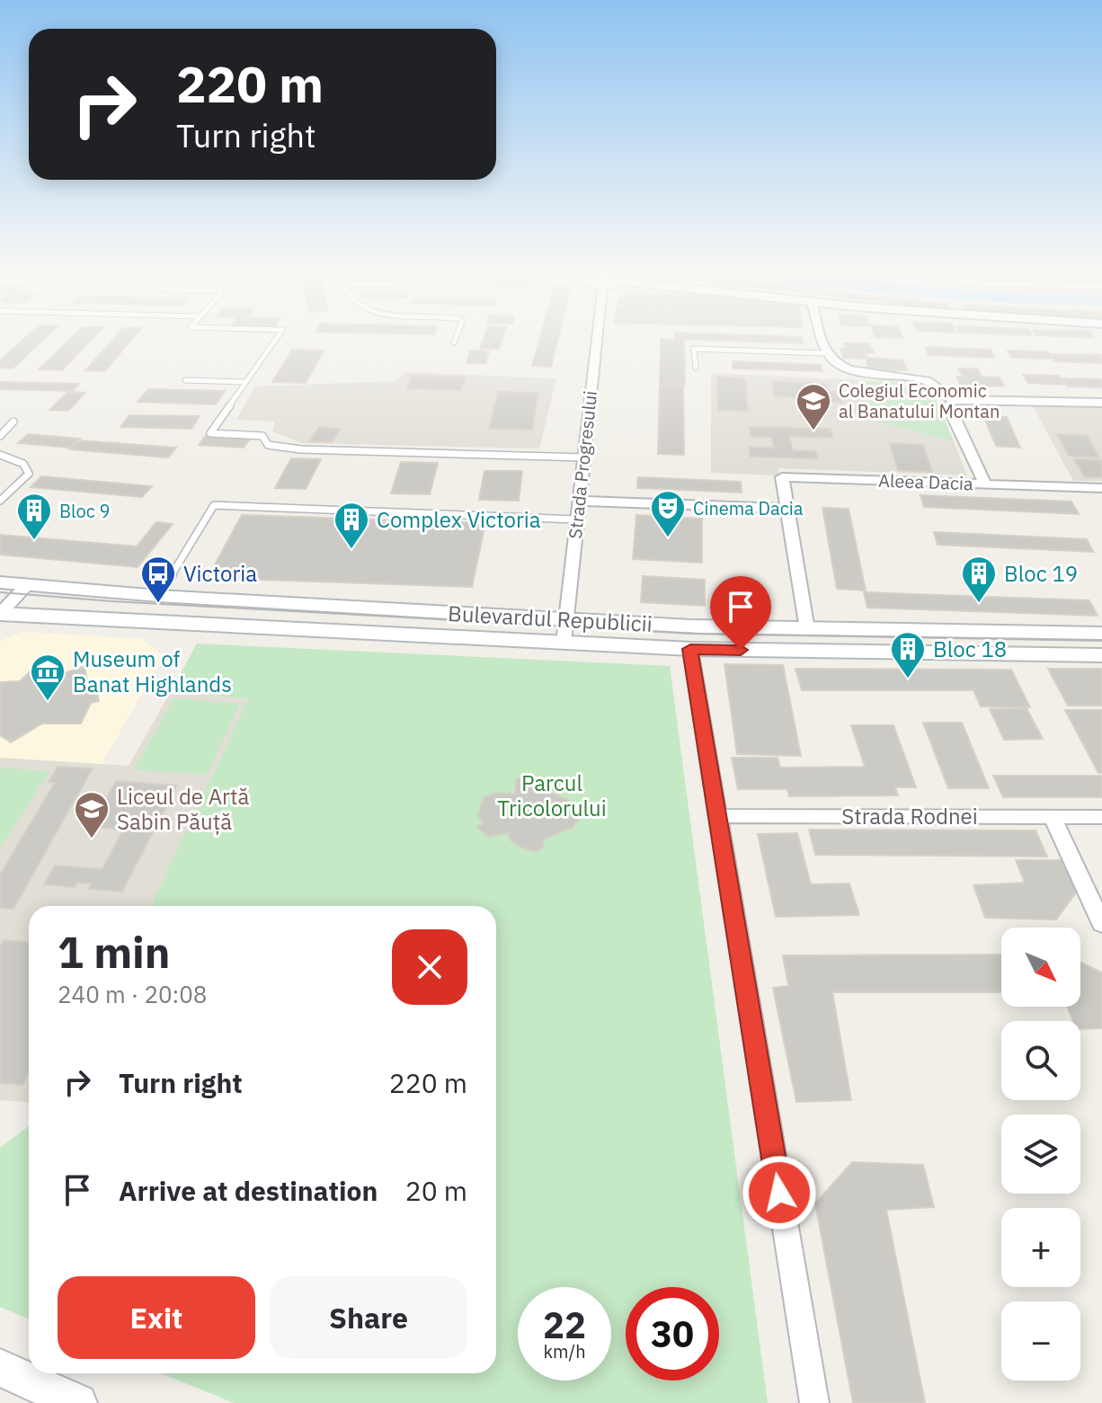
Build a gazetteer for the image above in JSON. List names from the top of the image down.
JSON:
{
  "streets": {
    "main road": ["Bulevardul Republicii"],
    "street": ["Strada Progresului", "Aleea Dacia", "Strada Rodnei"]
  },
  "crossings": [
    ["Strada Progresului", "Bulevardul Republicii"],
    ["Aleea Dacia", "Bulevardul Republicii"]
  ],
  "parks": ["Parcul Tricolorului"],
  "places": {
    "school or university": ["Colegiul Economic al Banatului Montan", "Liceul de Artă Sabin Păuță"],
    "theatre": ["Cinema Dacia"],
    "building": [
      "Bloc 9",
      "Complex Victoria",
      "Bloc 19",
      "Bloc 18"
    ],
    "bus stop": ["Victoria"],
    "museum": ["Museum of Banat Highlands"]
  },
  "north": "bottom right",
  "page": {
    "turn": ["220 m", "Turn right"],
    "heading": ["1 min", "240 m · 20:08"],
    "map_buttons": ["+", "−"],
    "list": [
      {
        "name": "Turn right",
        "value": "220 m"
      },
      {
        "name": "Arrive at destination",
        "value": "20 m"
      }
    ],
    "buttons": ["Exit", "Share"],
    "speed": "22 km/h",
    "limit": "30"
  }
}
